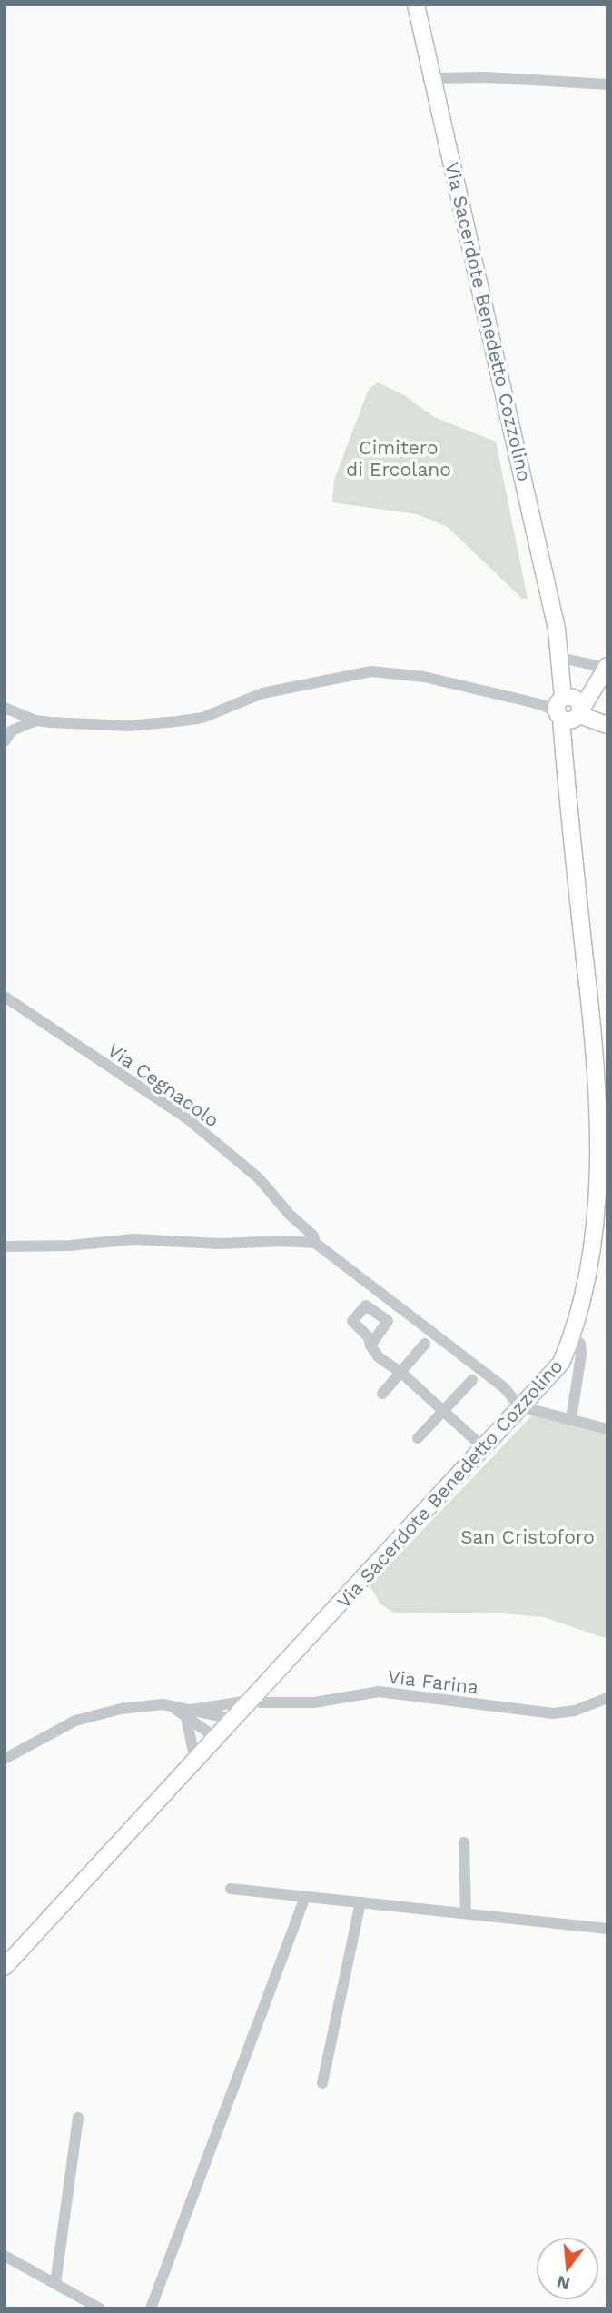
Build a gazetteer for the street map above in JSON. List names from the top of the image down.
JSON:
{
  "streets": {
    "main road": ["Via Sacerdote Benedetto Cozzolino"],
    "street": ["Via Cegnacolo", "Via Farina"]
  },
  "crossings": [
    ["Via Sacerdote Benedetto Cozzolino", "Via Cegnacolo"],
    ["Via Sacerdote Benedetto Cozzolino", "Via Farina"]
  ],
  "parks": ["Cimitero di Ercolano", "San Cristoforo"],
  "north": "bottom"
}
